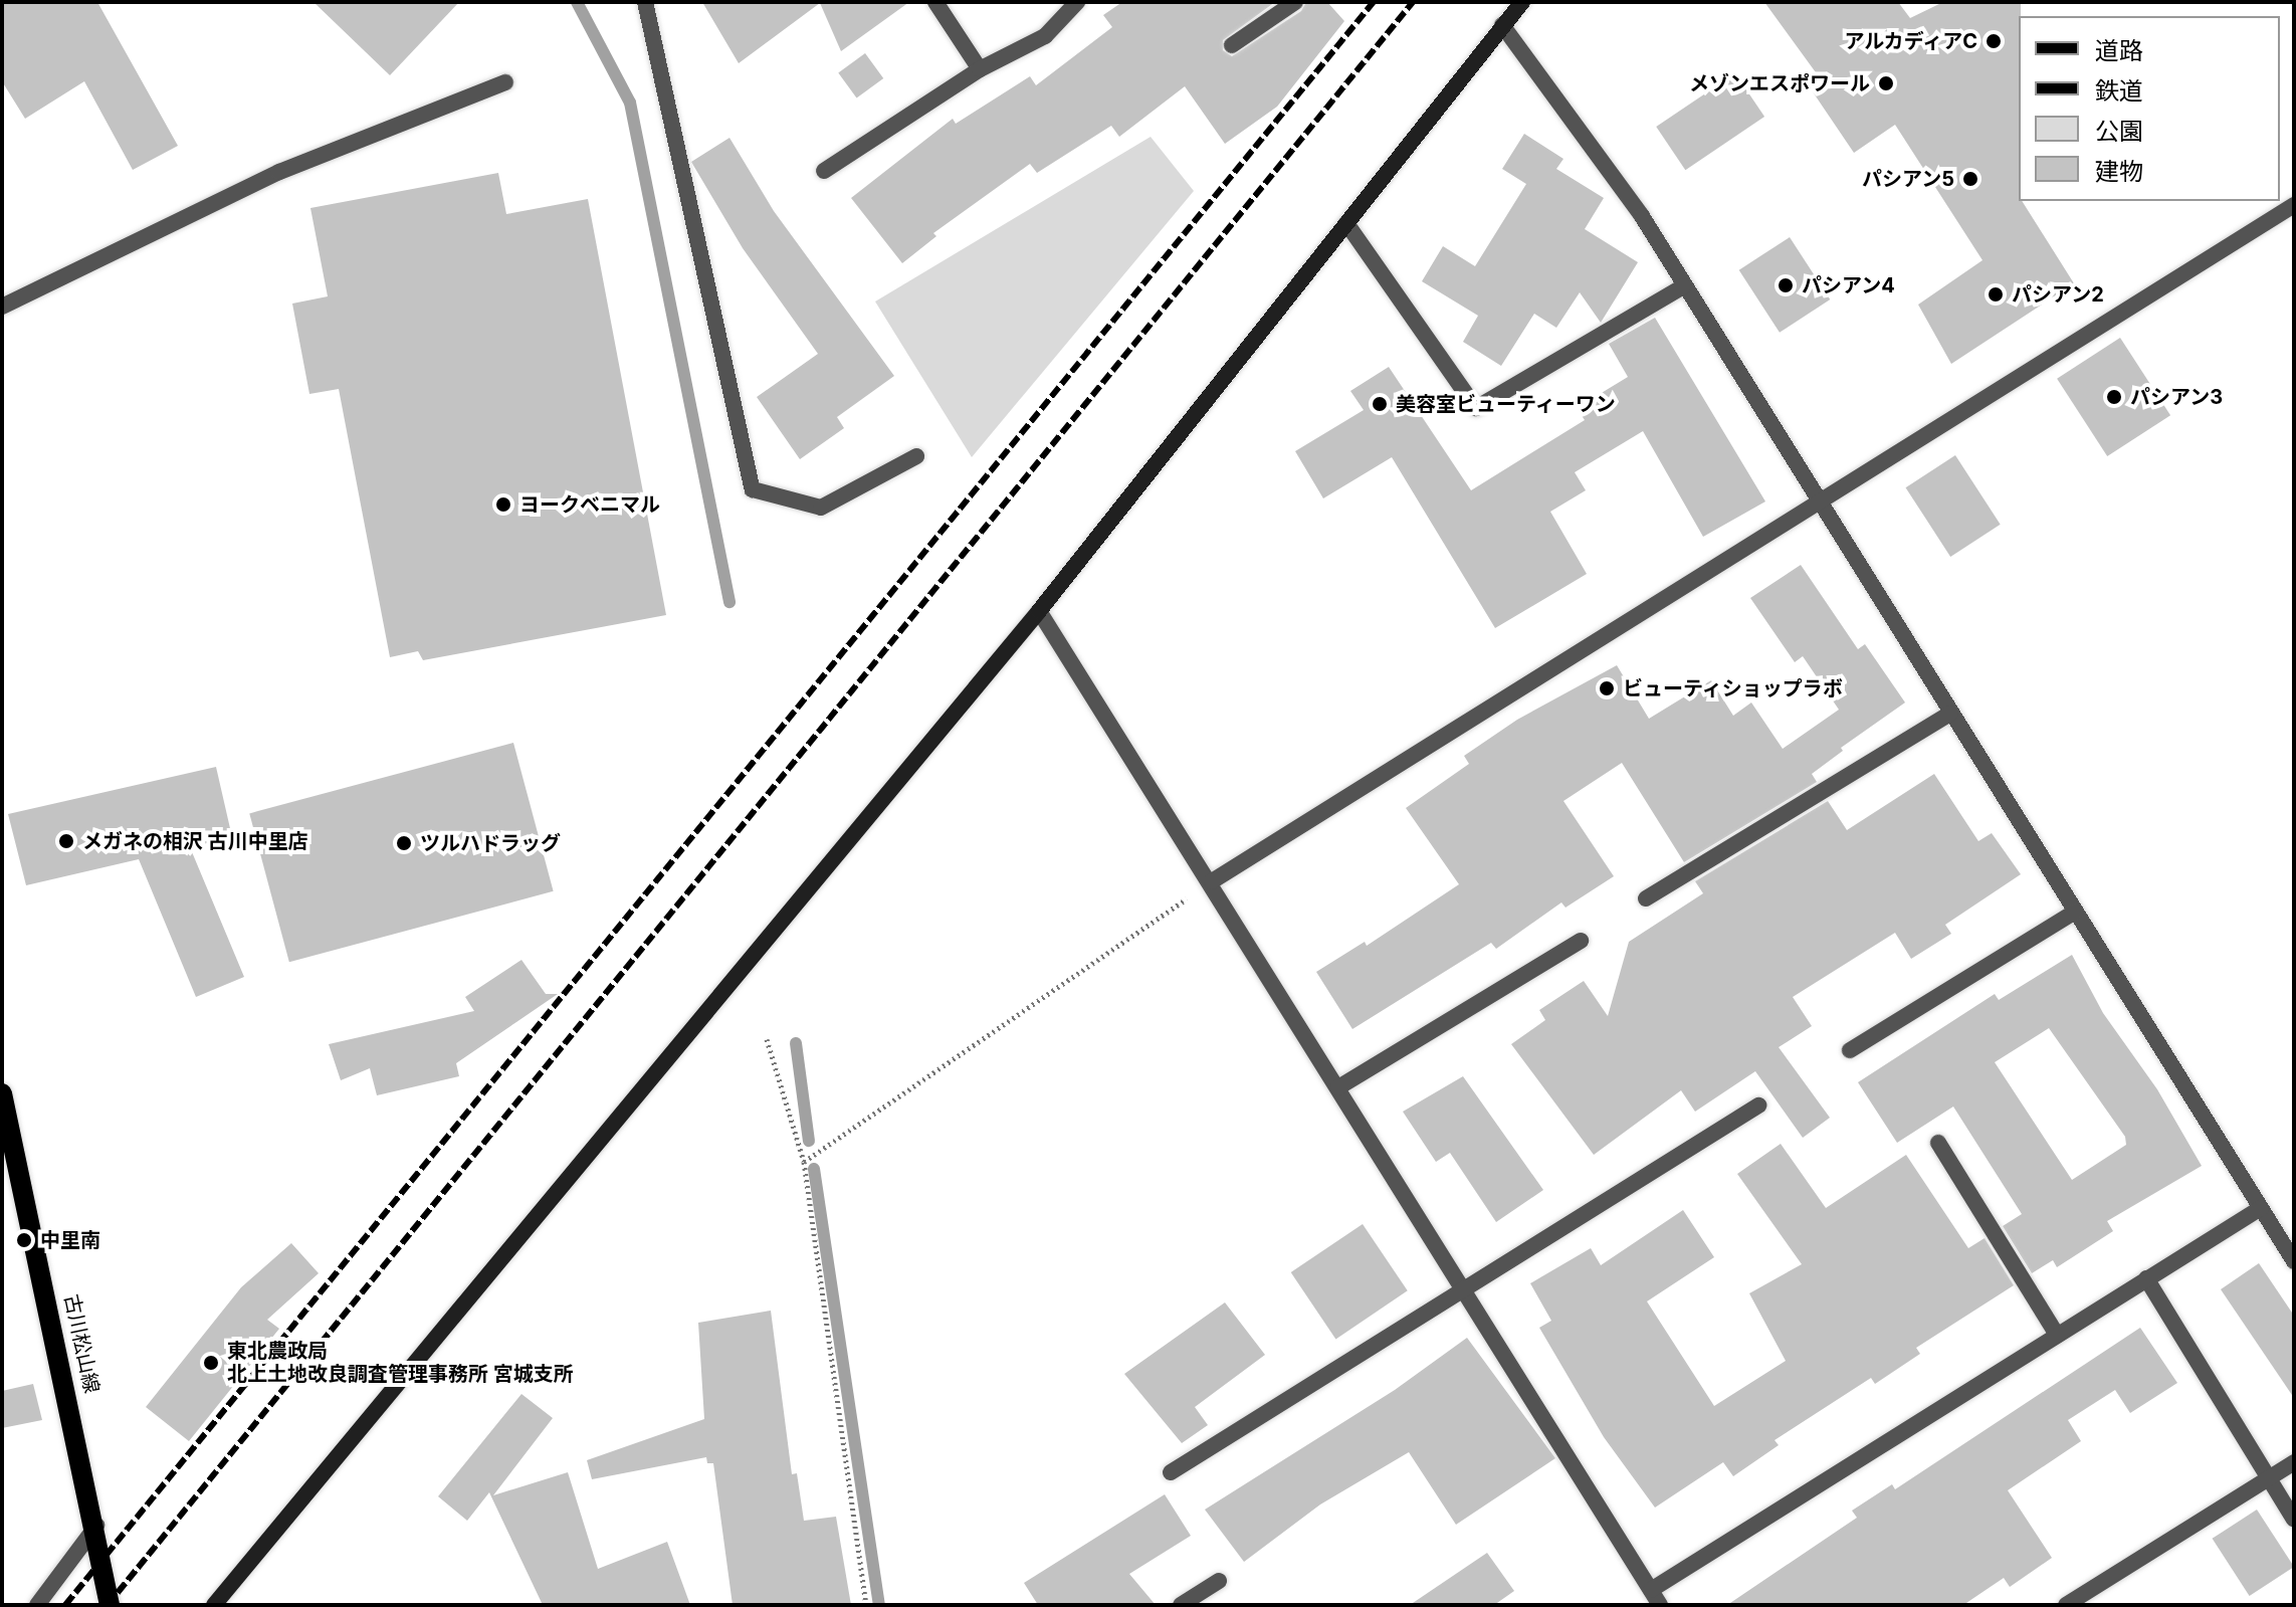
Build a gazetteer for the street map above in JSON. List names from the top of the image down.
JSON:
{
  "streets": {
    "main road": ["古川松山線"]
  },
  "places": [
    "アルカディアC",
    "メゾンエスポワール",
    "パシアン5",
    "パシアン4",
    "パシアン2",
    "パシアン3",
    "美容室ビューティーワン",
    "ヨークベニマル",
    "ビューティショップラボ",
    "メガネの相沢 古川中里店",
    "ツルハドラッグ",
    "中里南",
    "東北農政局 北上土地改良調査管理事務所 宮城支所"
  ],
  "legend": [
    "道路",
    "鉄道",
    "公園",
    "建物"
  ]
}
